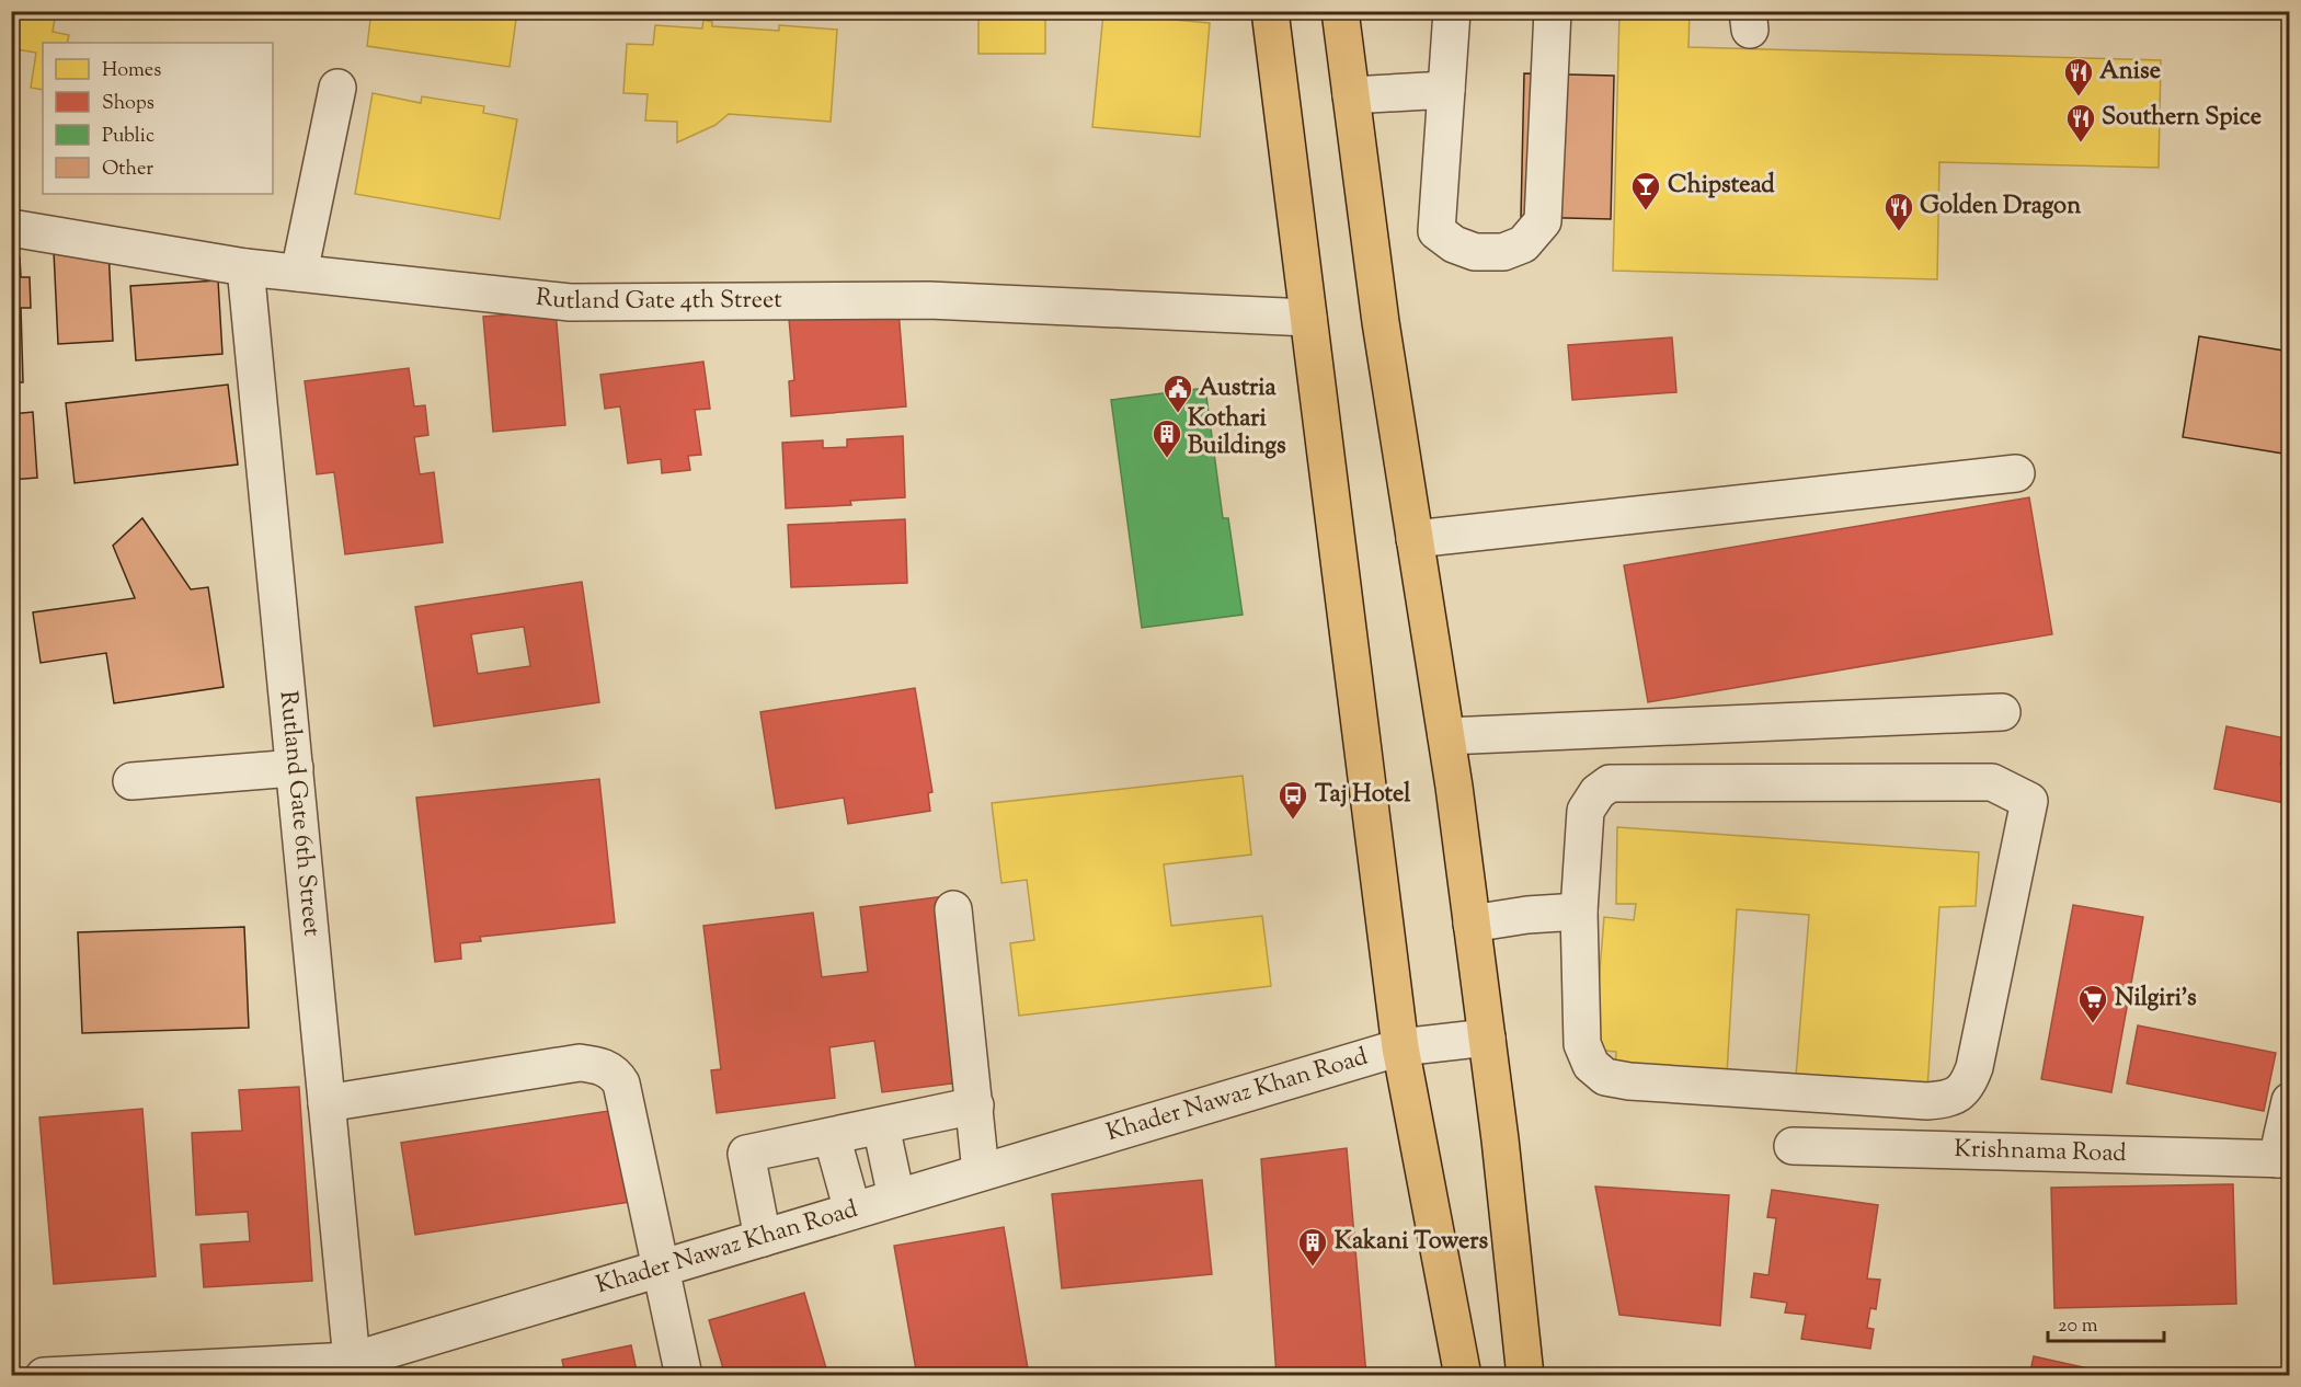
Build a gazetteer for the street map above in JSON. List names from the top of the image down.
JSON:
{
  "streets": {
    "street": [
      "Rutland Gate 4th Street",
      "Rutland Gate 6th Street",
      "Khader Nawaz Khan Road",
      "Krishnama Road"
    ]
  },
  "crossings": [
    ["Rutland Gate 4th Street", "Rutland Gate 6th Street"],
    ["Rutland Gate 6th Street", "Khader Nawaz Khan Road"]
  ],
  "places": {
    "restaurant": ["Anise", "Southern Spice", "Golden Dragon"],
    "bar": ["Chipstead"],
    "public building": ["Austria"],
    "building": ["Kothari Buildings", "Kakani Towers"],
    "bus stop": ["Taj Hotel"],
    "supermarket": ["Nilgiri's"]
  },
  "legend": [
    "Homes",
    "Shops",
    "Public",
    "Other"
  ],
  "scale_bar": "20 m"
}
